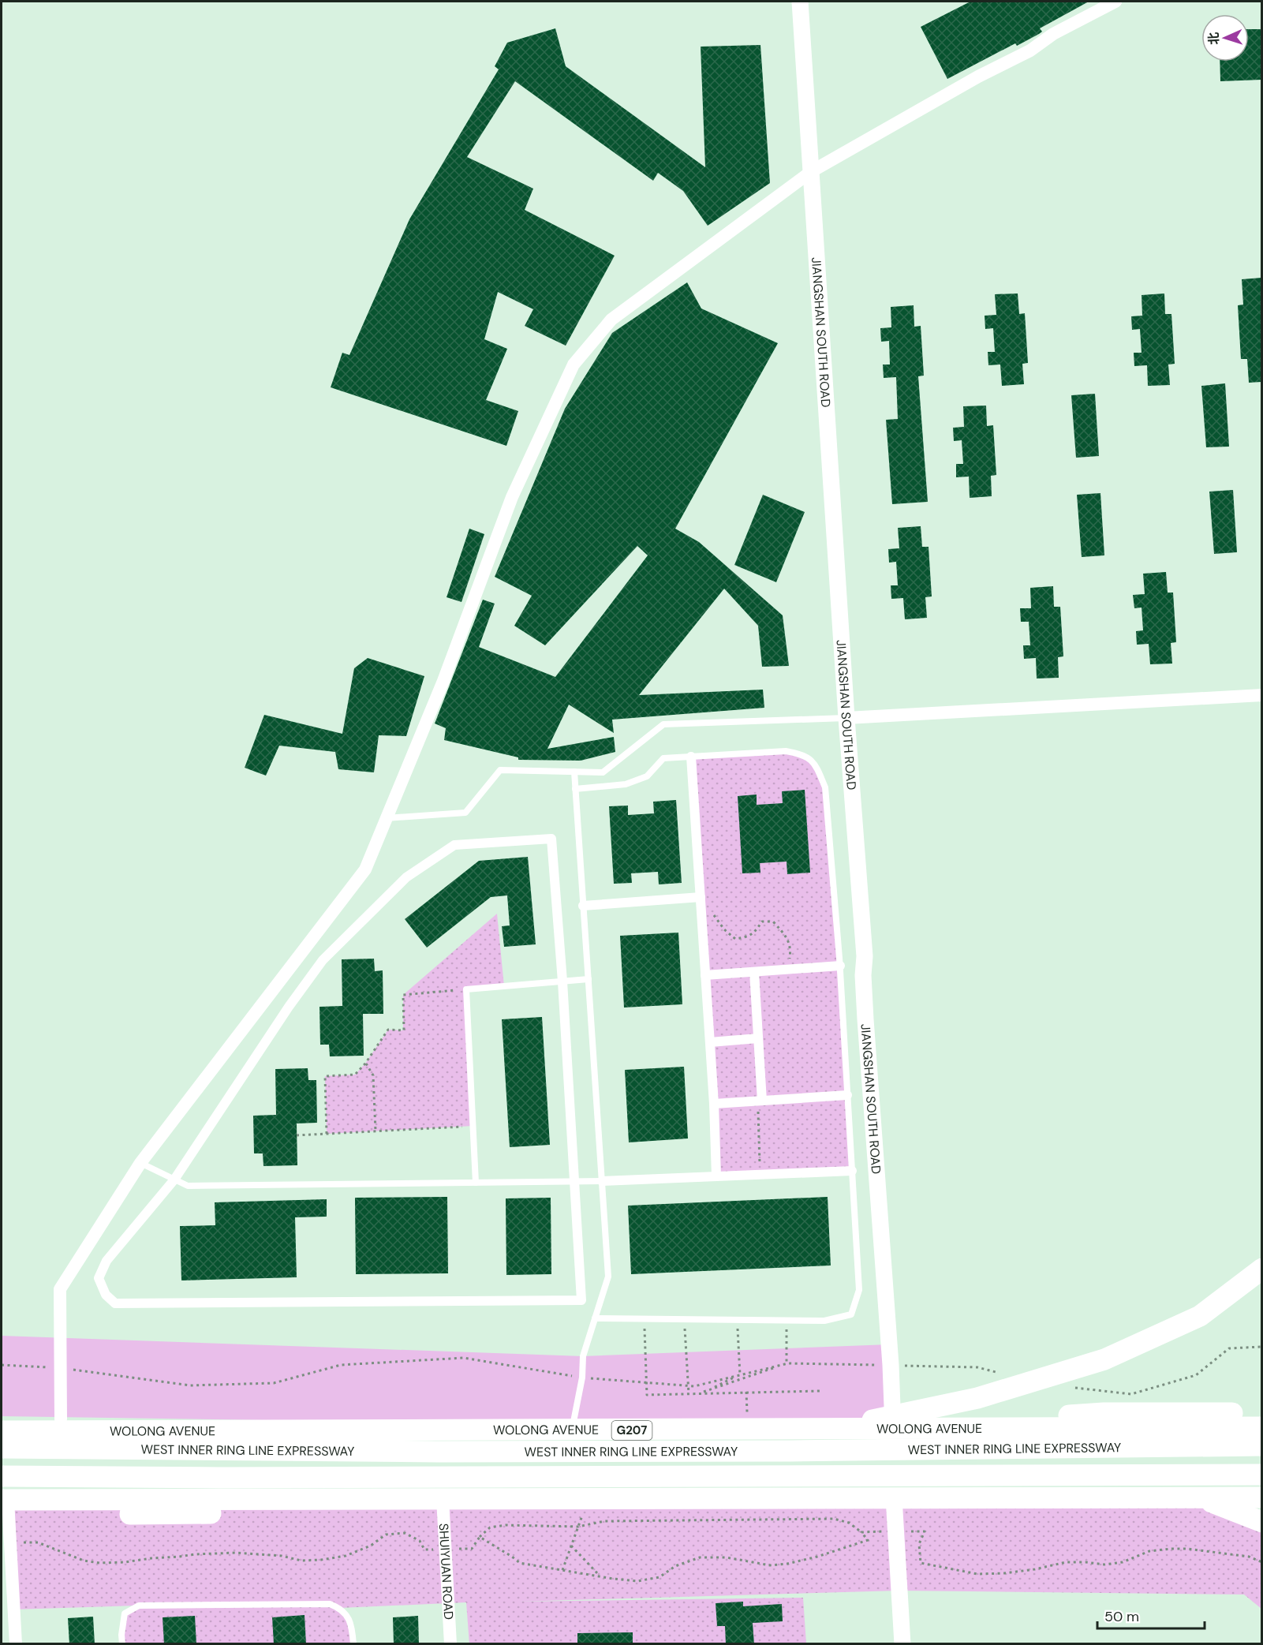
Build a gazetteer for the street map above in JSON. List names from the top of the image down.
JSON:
{
  "streets": {
    "highway": ["WOLONG AVENUE", "G207", "WEST INNER RING LINE EXPRESSWAY"],
    "street": ["JIANGSHAN SOUTH ROAD", "SHUIYUAN ROAD"]
  },
  "crossings": [
    ["JIANGSHAN SOUTH ROAD", "WOLONG AVENUE"]
  ],
  "scale_bar": "50 m",
  "north": "left"
}
